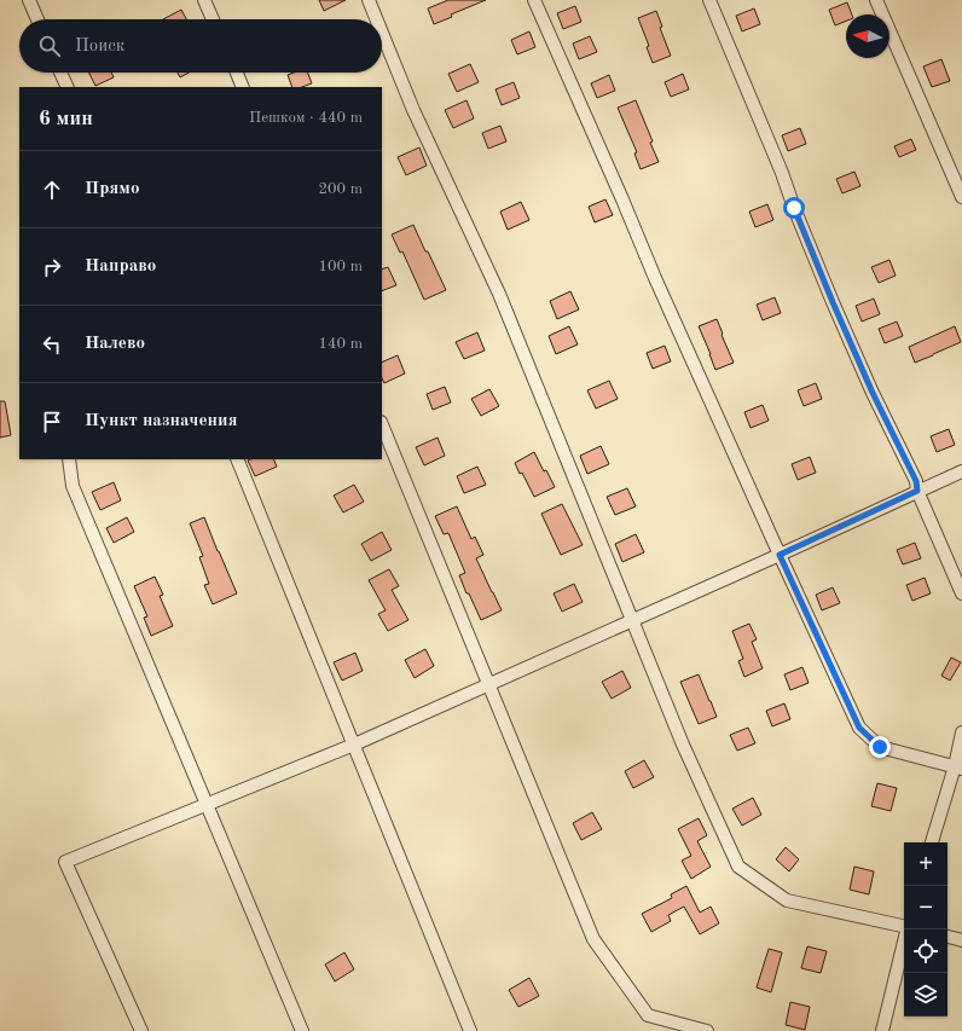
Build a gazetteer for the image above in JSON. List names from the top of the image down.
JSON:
{
  "north": "left",
  "page": {
    "search": "Поиск",
    "heading": ["6 мин", "Пешком · 440 m"],
    "list": [
      ["Прямо", "200 m"],
      ["Направо", "100 m"],
      ["Налево", "140 m"],
      "Пункт назначения"
    ],
    "map_buttons": ["+", "−"]
  }
}
